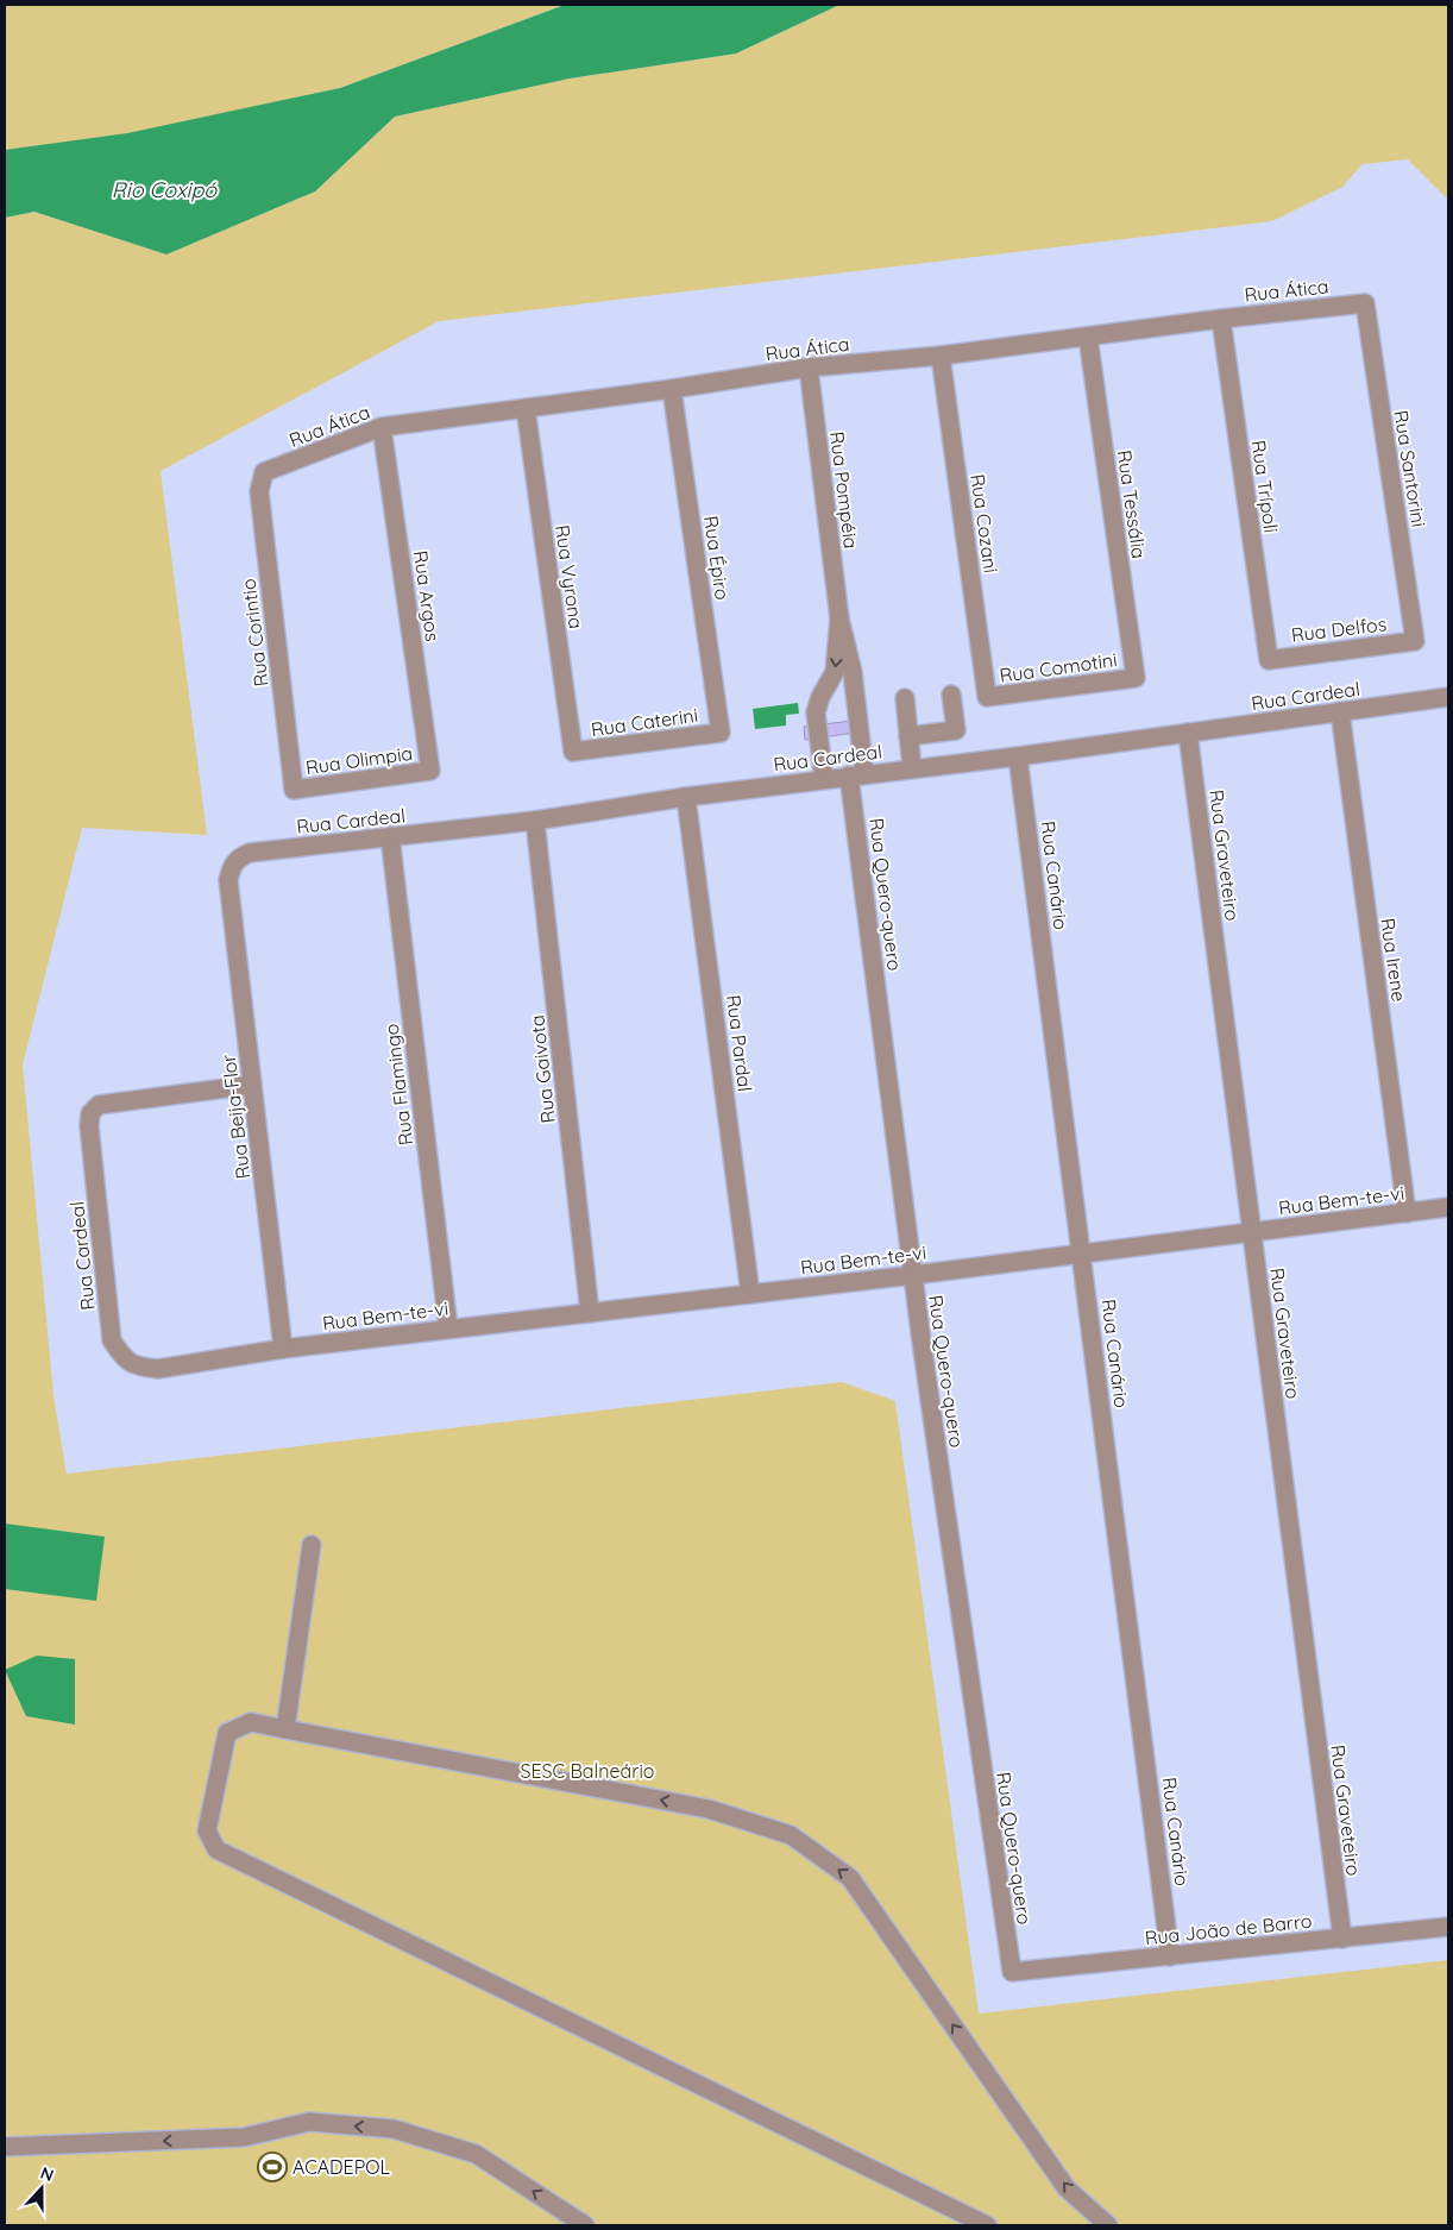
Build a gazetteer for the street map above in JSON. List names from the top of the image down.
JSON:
{
  "streets": {
    "street": [
      "Rua Ática",
      "Rua Santorini",
      "Rua Trípoli",
      "Rua Pompéia",
      "Rua Tessália",
      "Rua Cozani",
      "Rua Épiro",
      "Rua Vyrona",
      "Rua Argos",
      "Rua Delfos",
      "Rua Corintio",
      "Rua Comotini",
      "Rua Cardeal",
      "Rua Caterini",
      "Rua Olimpia",
      "Rua Graveteiro",
      "Rua Canário",
      "Rua Quero-quero",
      "Rua Irene",
      "Rua Pardal",
      "Rua Gaivota",
      "Rua Flamingo",
      "Rua Beija-Flor",
      "Rua Bem-te-vi",
      "Rua João de Barro"
    ]
  },
  "crossings": [
    ["Rua Ática", "Rua Santorini"],
    ["Rua Ática", "Rua Trípoli"],
    ["Rua Ática", "Rua Pompéia"],
    ["Rua Ática", "Rua Tessália"],
    ["Rua Ática", "Rua Cozani"],
    ["Rua Ática", "Rua Épiro"],
    ["Rua Ática", "Rua Vyrona"],
    ["Rua Ática", "Rua Argos"],
    ["Rua Ática", "Rua Corintio"],
    ["Rua Santorini", "Rua Delfos"],
    ["Rua Trípoli", "Rua Delfos"],
    ["Rua Pompéia", "Rua Cardeal"],
    ["Rua Pompéia", "Rua Quero-quero"],
    ["Rua Tessália", "Rua Comotini"],
    ["Rua Cozani", "Rua Comotini"],
    ["Rua Épiro", "Rua Caterini"],
    ["Rua Vyrona", "Rua Caterini"],
    ["Rua Argos", "Rua Olimpia"],
    ["Rua Corintio", "Rua Olimpia"],
    ["Rua Cardeal", "Rua Graveteiro"],
    ["Rua Cardeal", "Rua Canário"],
    ["Rua Cardeal", "Rua Quero-quero"],
    ["Rua Cardeal", "Rua Irene"],
    ["Rua Cardeal", "Rua Pardal"],
    ["Rua Cardeal", "Rua Gaivota"],
    ["Rua Cardeal", "Rua Flamingo"],
    ["Rua Cardeal", "Rua Beija-Flor"],
    ["Rua Cardeal", "Rua Bem-te-vi"],
    ["Rua Graveteiro", "Rua Bem-te-vi"],
    ["Rua Graveteiro", "Rua João de Barro"],
    ["Rua Canário", "Rua Bem-te-vi"],
    ["Rua Canário", "Rua João de Barro"],
    ["Rua Quero-quero", "Rua Bem-te-vi"],
    ["Rua Quero-quero", "Rua João de Barro"],
    ["Rua Irene", "Rua Bem-te-vi"],
    ["Rua Pardal", "Rua Bem-te-vi"],
    ["Rua Gaivota", "Rua Bem-te-vi"],
    ["Rua Flamingo", "Rua Bem-te-vi"],
    ["Rua Beija-Flor", "Rua Bem-te-vi"]
  ],
  "water": ["Rio Coxipó"],
  "parks": ["SESC Balneário"],
  "places": {
    "sports": ["ACADEPOL"]
  },
  "north": "top"
}
